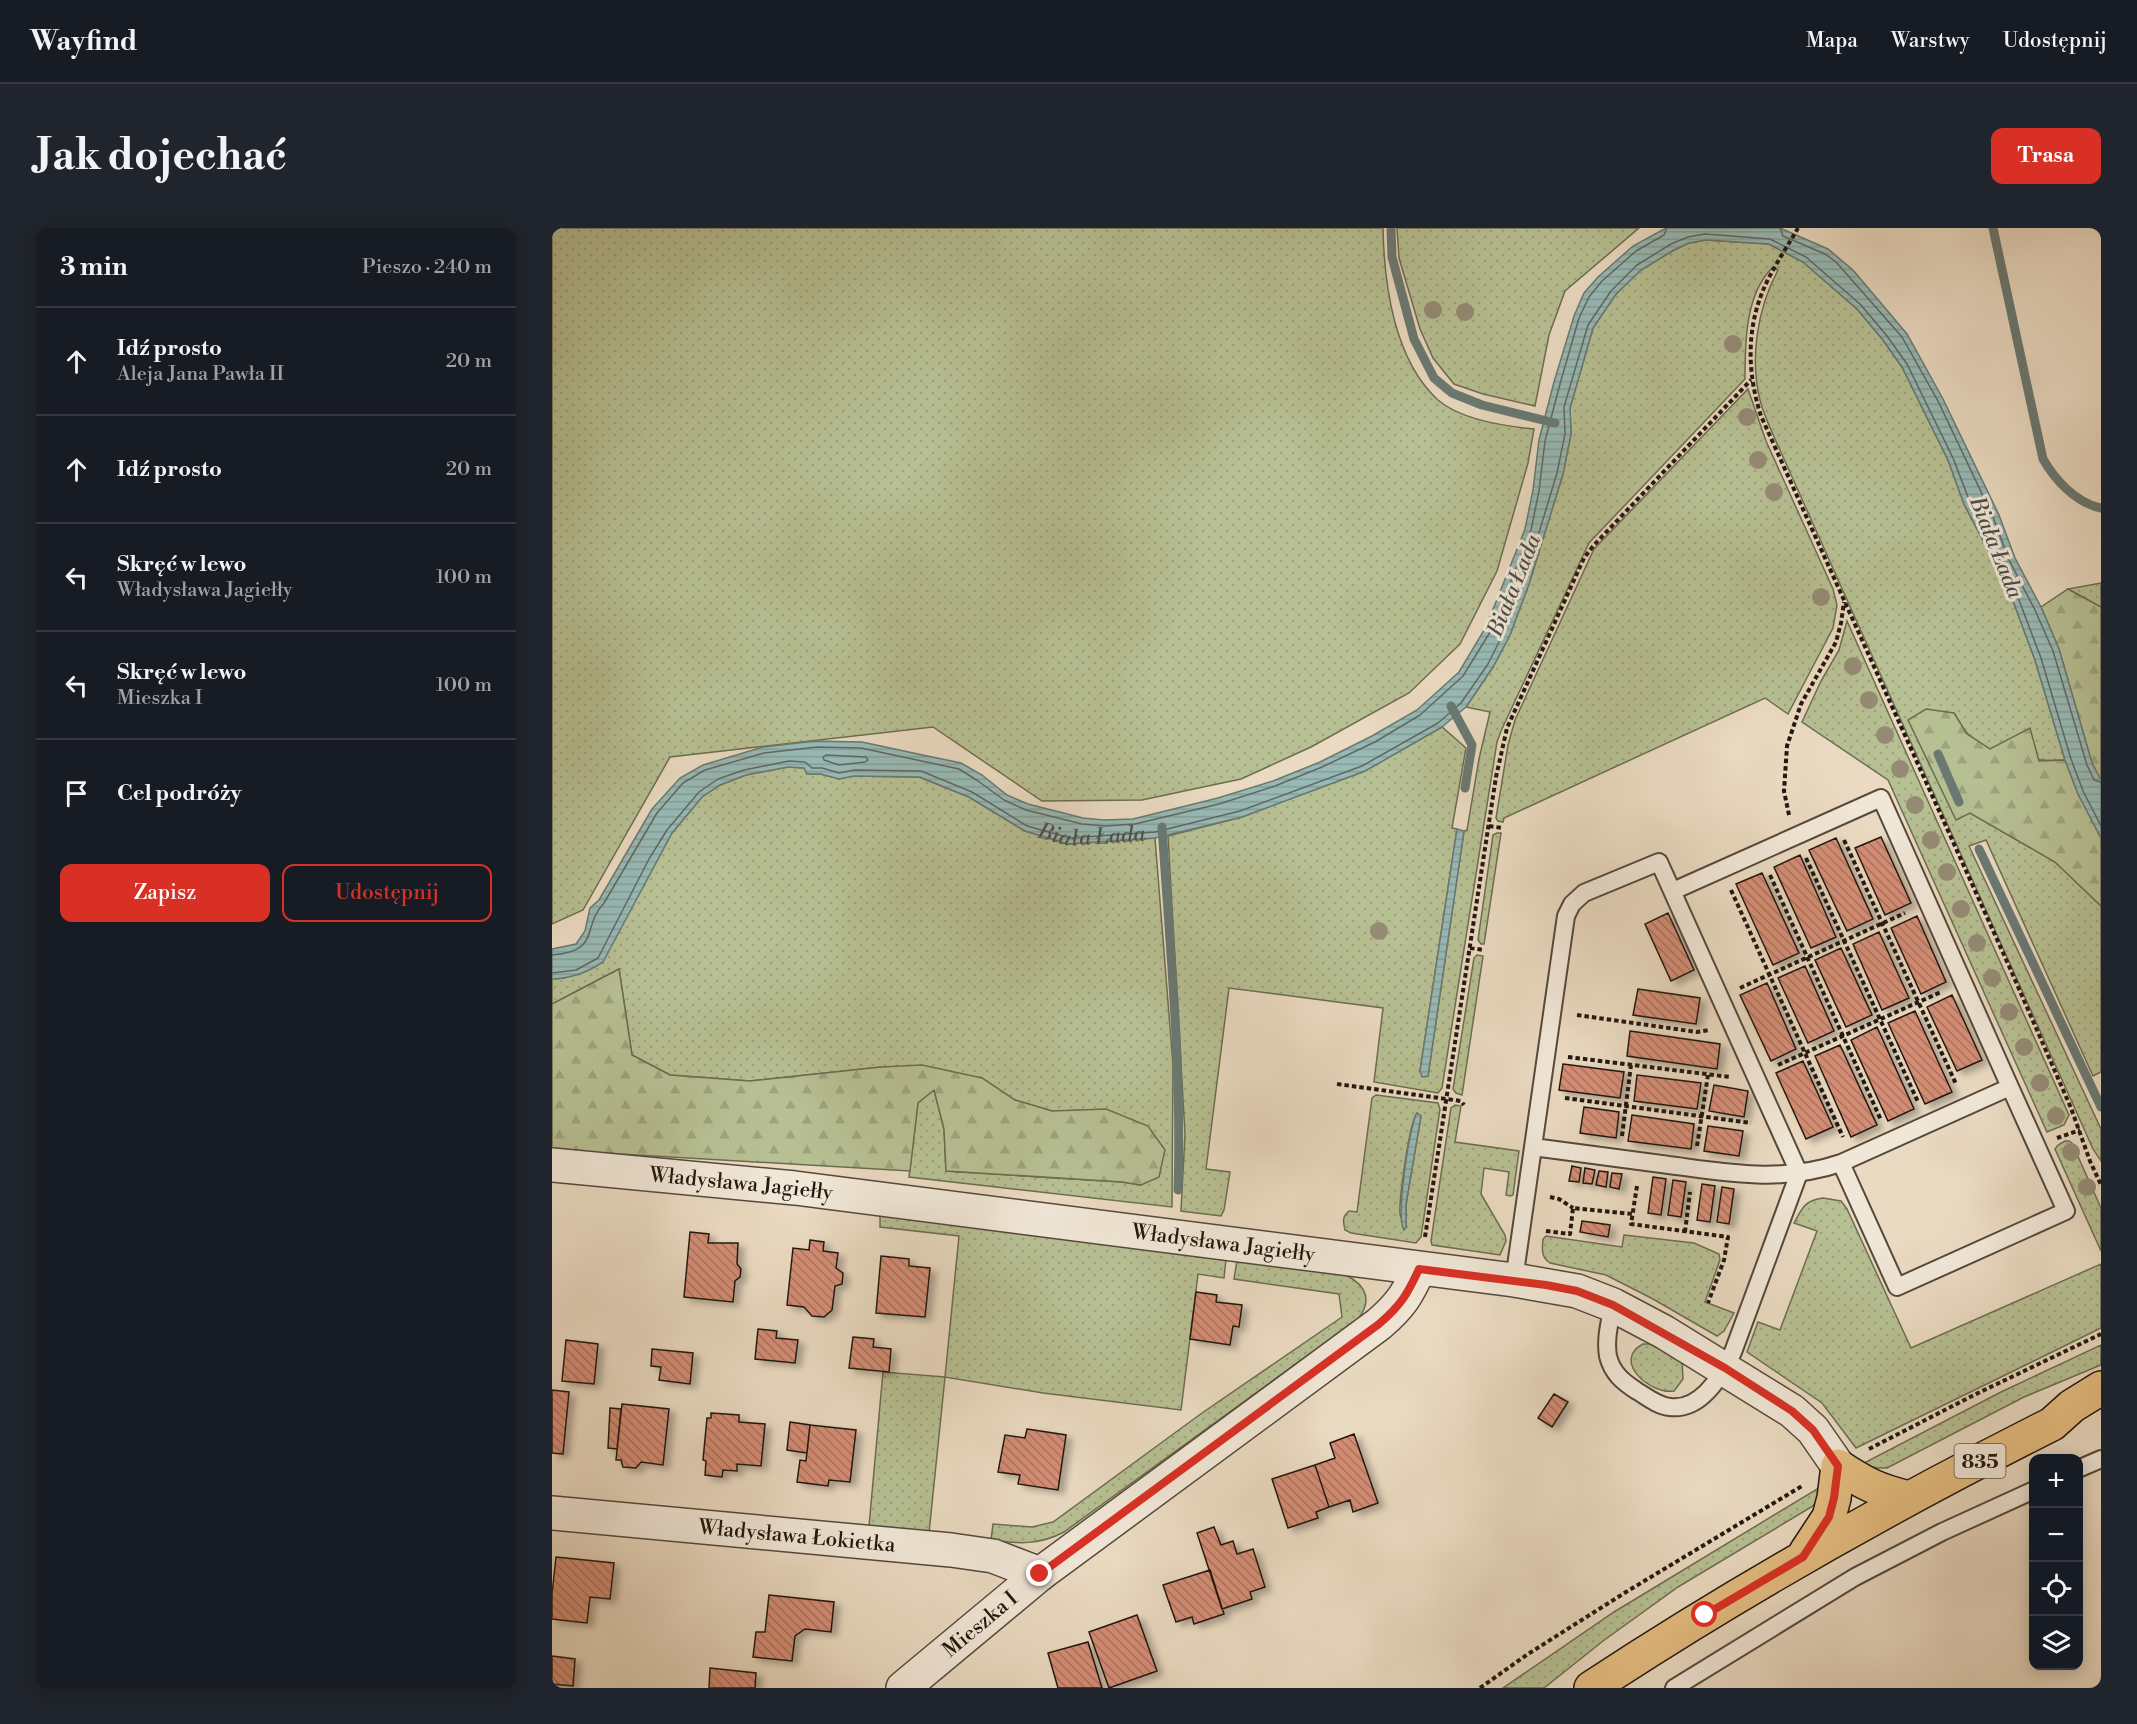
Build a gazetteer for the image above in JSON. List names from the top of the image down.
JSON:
{
  "streets": {
    "main road": ["835"],
    "street": ["Władysława Jagiełły", "Władysława Łokietka", "Mieszka I"]
  },
  "crossings": [
    ["Władysława Jagiełły", "Mieszka I"],
    ["Władysława Łokietka", "Mieszka I"]
  ],
  "water": ["Biała Łada"],
  "page": {
    "header": "Wayfind",
    "nav": ["Mapa", "Warstwy", "Udostępnij"],
    "buttons": [
      "Trasa",
      ["Zapisz", "Udostępnij"]
    ],
    "title": "Jak dojechać",
    "heading": ["3 min", "Pieszo · 240 m"],
    "list": [
      ["Idź prosto", "Aleja Jana Pawła II", "20 m"],
      ["Idź prosto", "20 m"],
      ["Skręć w lewo", "Władysława Jagiełły", "100 m"],
      ["Skręć w lewo", "Mieszka I", "100 m"],
      "Cel podróży"
    ],
    "map_buttons": ["+", "−"]
  }
}
